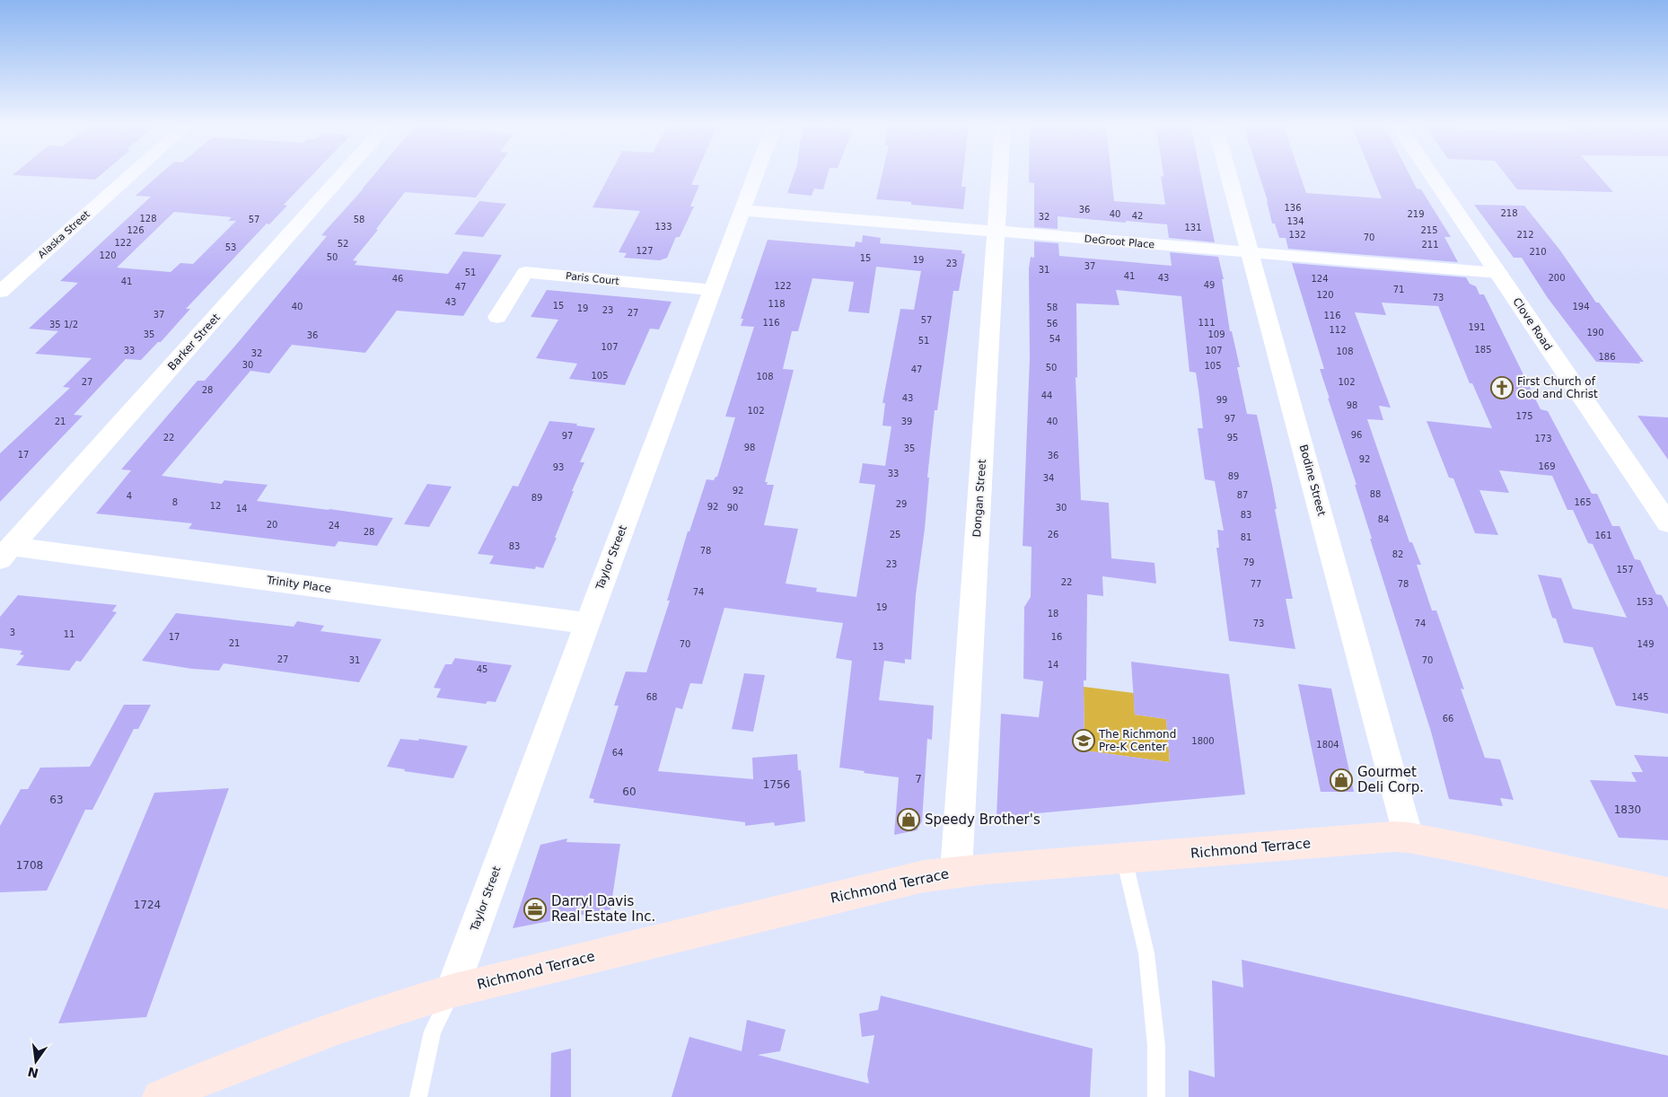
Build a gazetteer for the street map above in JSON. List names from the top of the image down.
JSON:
{
  "streets": {
    "main road": ["Richmond Terrace"],
    "street": [
      "Alaska Street",
      "DeGroot Place",
      "Paris Court",
      "Clove Road",
      "Barker Street",
      "Bodine Street",
      "Dongan Street",
      "Taylor Street",
      "Trinity Place"
    ]
  },
  "crossings": [
    ["DeGroot Place", "Clove Road"],
    ["DeGroot Place", "Bodine Street"],
    ["DeGroot Place", "Dongan Street"],
    ["DeGroot Place", "Taylor Street"],
    ["Paris Court", "Taylor Street"],
    ["Barker Street", "Trinity Place"],
    ["Bodine Street", "Richmond Terrace"],
    ["Dongan Street", "Richmond Terrace"],
    ["Taylor Street", "Trinity Place"],
    ["Taylor Street", "Richmond Terrace"]
  ],
  "places": {
    "church": ["First Church of God and Christ"],
    "school or university": ["The Richmond Pre-K Center"],
    "shop": ["Gourmet Deli Corp.", "Speedy Brother's"],
    "office": ["Darryl Davis Real Estate Inc."]
  },
  "house_numbers": [
    "136",
    "36",
    "218",
    "40",
    "219",
    "42",
    "32",
    "128",
    "57",
    "58",
    "134",
    "133",
    "131",
    "126",
    "215",
    "132",
    "212",
    "70",
    "122",
    "52",
    "211",
    "53",
    "127",
    "210",
    "120",
    "50",
    "15",
    "19",
    "23",
    "37",
    "31",
    "51",
    "41",
    "43",
    "200",
    "46",
    "124",
    "41",
    "49",
    "122",
    "47",
    "71",
    "120",
    "73",
    "43",
    "118",
    "15",
    "40",
    "194",
    "58",
    "19",
    "23",
    "27",
    "37",
    "116",
    "57",
    "116",
    "111",
    "56",
    "35 1/2",
    "191",
    "112",
    "190",
    "35",
    "109",
    "36",
    "54",
    "51",
    "107",
    "185",
    "33",
    "107",
    "108",
    "32",
    "186",
    "30",
    "105",
    "50",
    "47",
    "105",
    "108",
    "27",
    "102",
    "28",
    "44",
    "43",
    "99",
    "98",
    "102",
    "175",
    "97",
    "21",
    "39",
    "40",
    "96",
    "97",
    "22",
    "95",
    "173",
    "98",
    "35",
    "17",
    "36",
    "92",
    "169",
    "93",
    "33",
    "89",
    "34",
    "92",
    "88",
    "87",
    "4",
    "89",
    "8",
    "165",
    "29",
    "12",
    "92",
    "90",
    "30",
    "14",
    "83",
    "84",
    "20",
    "24",
    "28",
    "25",
    "26",
    "161",
    "81",
    "83",
    "78",
    "82",
    "79",
    "23",
    "157",
    "22",
    "77",
    "78",
    "74",
    "153",
    "19",
    "18",
    "73",
    "74",
    "3",
    "11",
    "17",
    "16",
    "21",
    "70",
    "149",
    "13",
    "27",
    "31",
    "70",
    "14",
    "45",
    "68",
    "145",
    "66",
    "1800",
    "1804",
    "64",
    "7",
    "1756",
    "60",
    "63",
    "1830",
    "1708",
    "1724"
  ],
  "north": "bottom"
}
